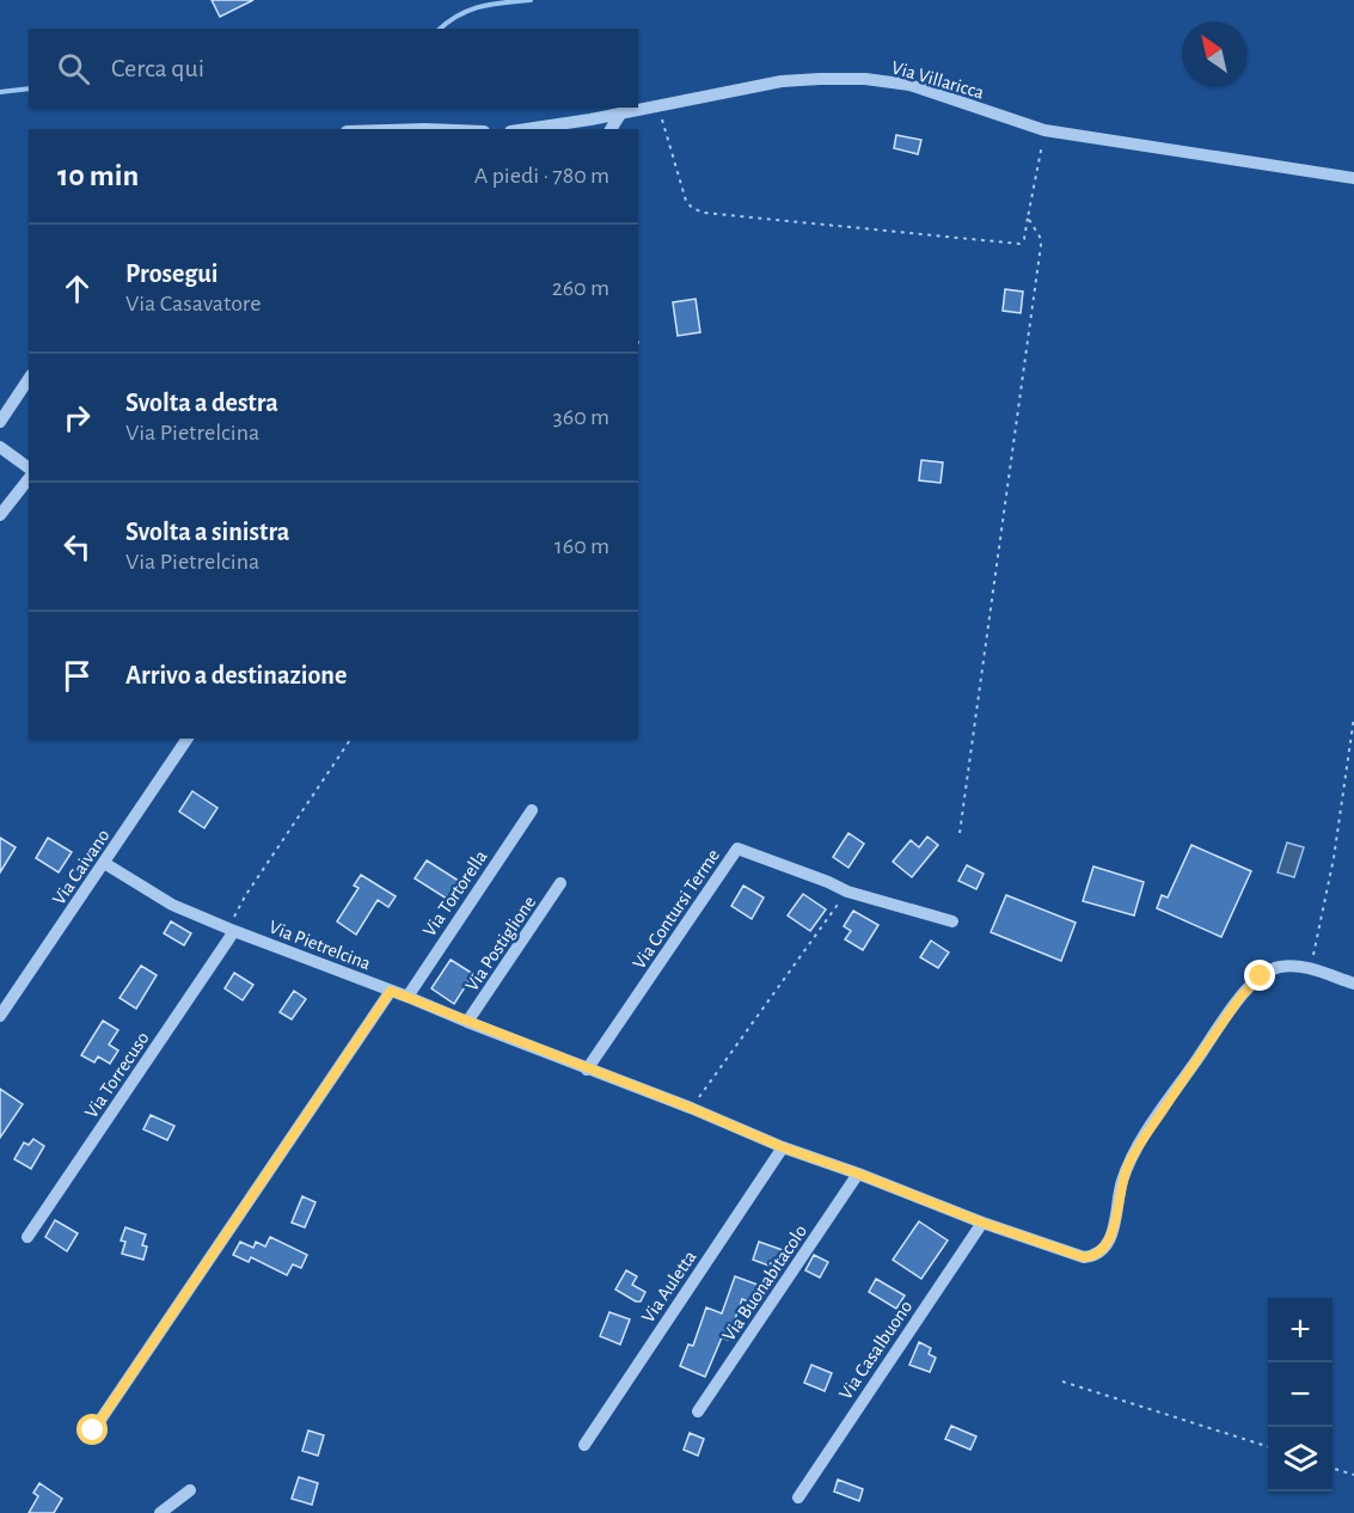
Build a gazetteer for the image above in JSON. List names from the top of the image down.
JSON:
{
  "streets": {
    "street": [
      "Via Villaricca",
      "Via Caivano",
      "Via Tortorella",
      "Via Contursi Terme",
      "Via Postiglione",
      "Via Pietrelcina",
      "Via Torrecuso",
      "Via Buonabitacolo",
      "Via Auletta",
      "Via Casalbuono"
    ]
  },
  "crossings": [
    ["Via Caivano", "Via Pietrelcina"],
    ["Via Tortorella", "Via Pietrelcina"],
    ["Via Contursi Terme", "Via Pietrelcina"],
    ["Via Postiglione", "Via Pietrelcina"],
    ["Via Pietrelcina", "Via Torrecuso"],
    ["Via Pietrelcina", "Via Buonabitacolo"],
    ["Via Pietrelcina", "Via Auletta"],
    ["Via Pietrelcina", "Via Casalbuono"]
  ],
  "north": "top left",
  "page": {
    "search": "Cerca qui",
    "heading": ["10 min", "A piedi · 780 m"],
    "list": [
      ["Prosegui", "Via Casavatore", "260 m"],
      ["Svolta a destra", "Via Pietrelcina", "360 m"],
      ["Svolta a sinistra", "Via Pietrelcina", "160 m"],
      "Arrivo a destinazione"
    ],
    "map_buttons": ["+", "−"]
  }
}
